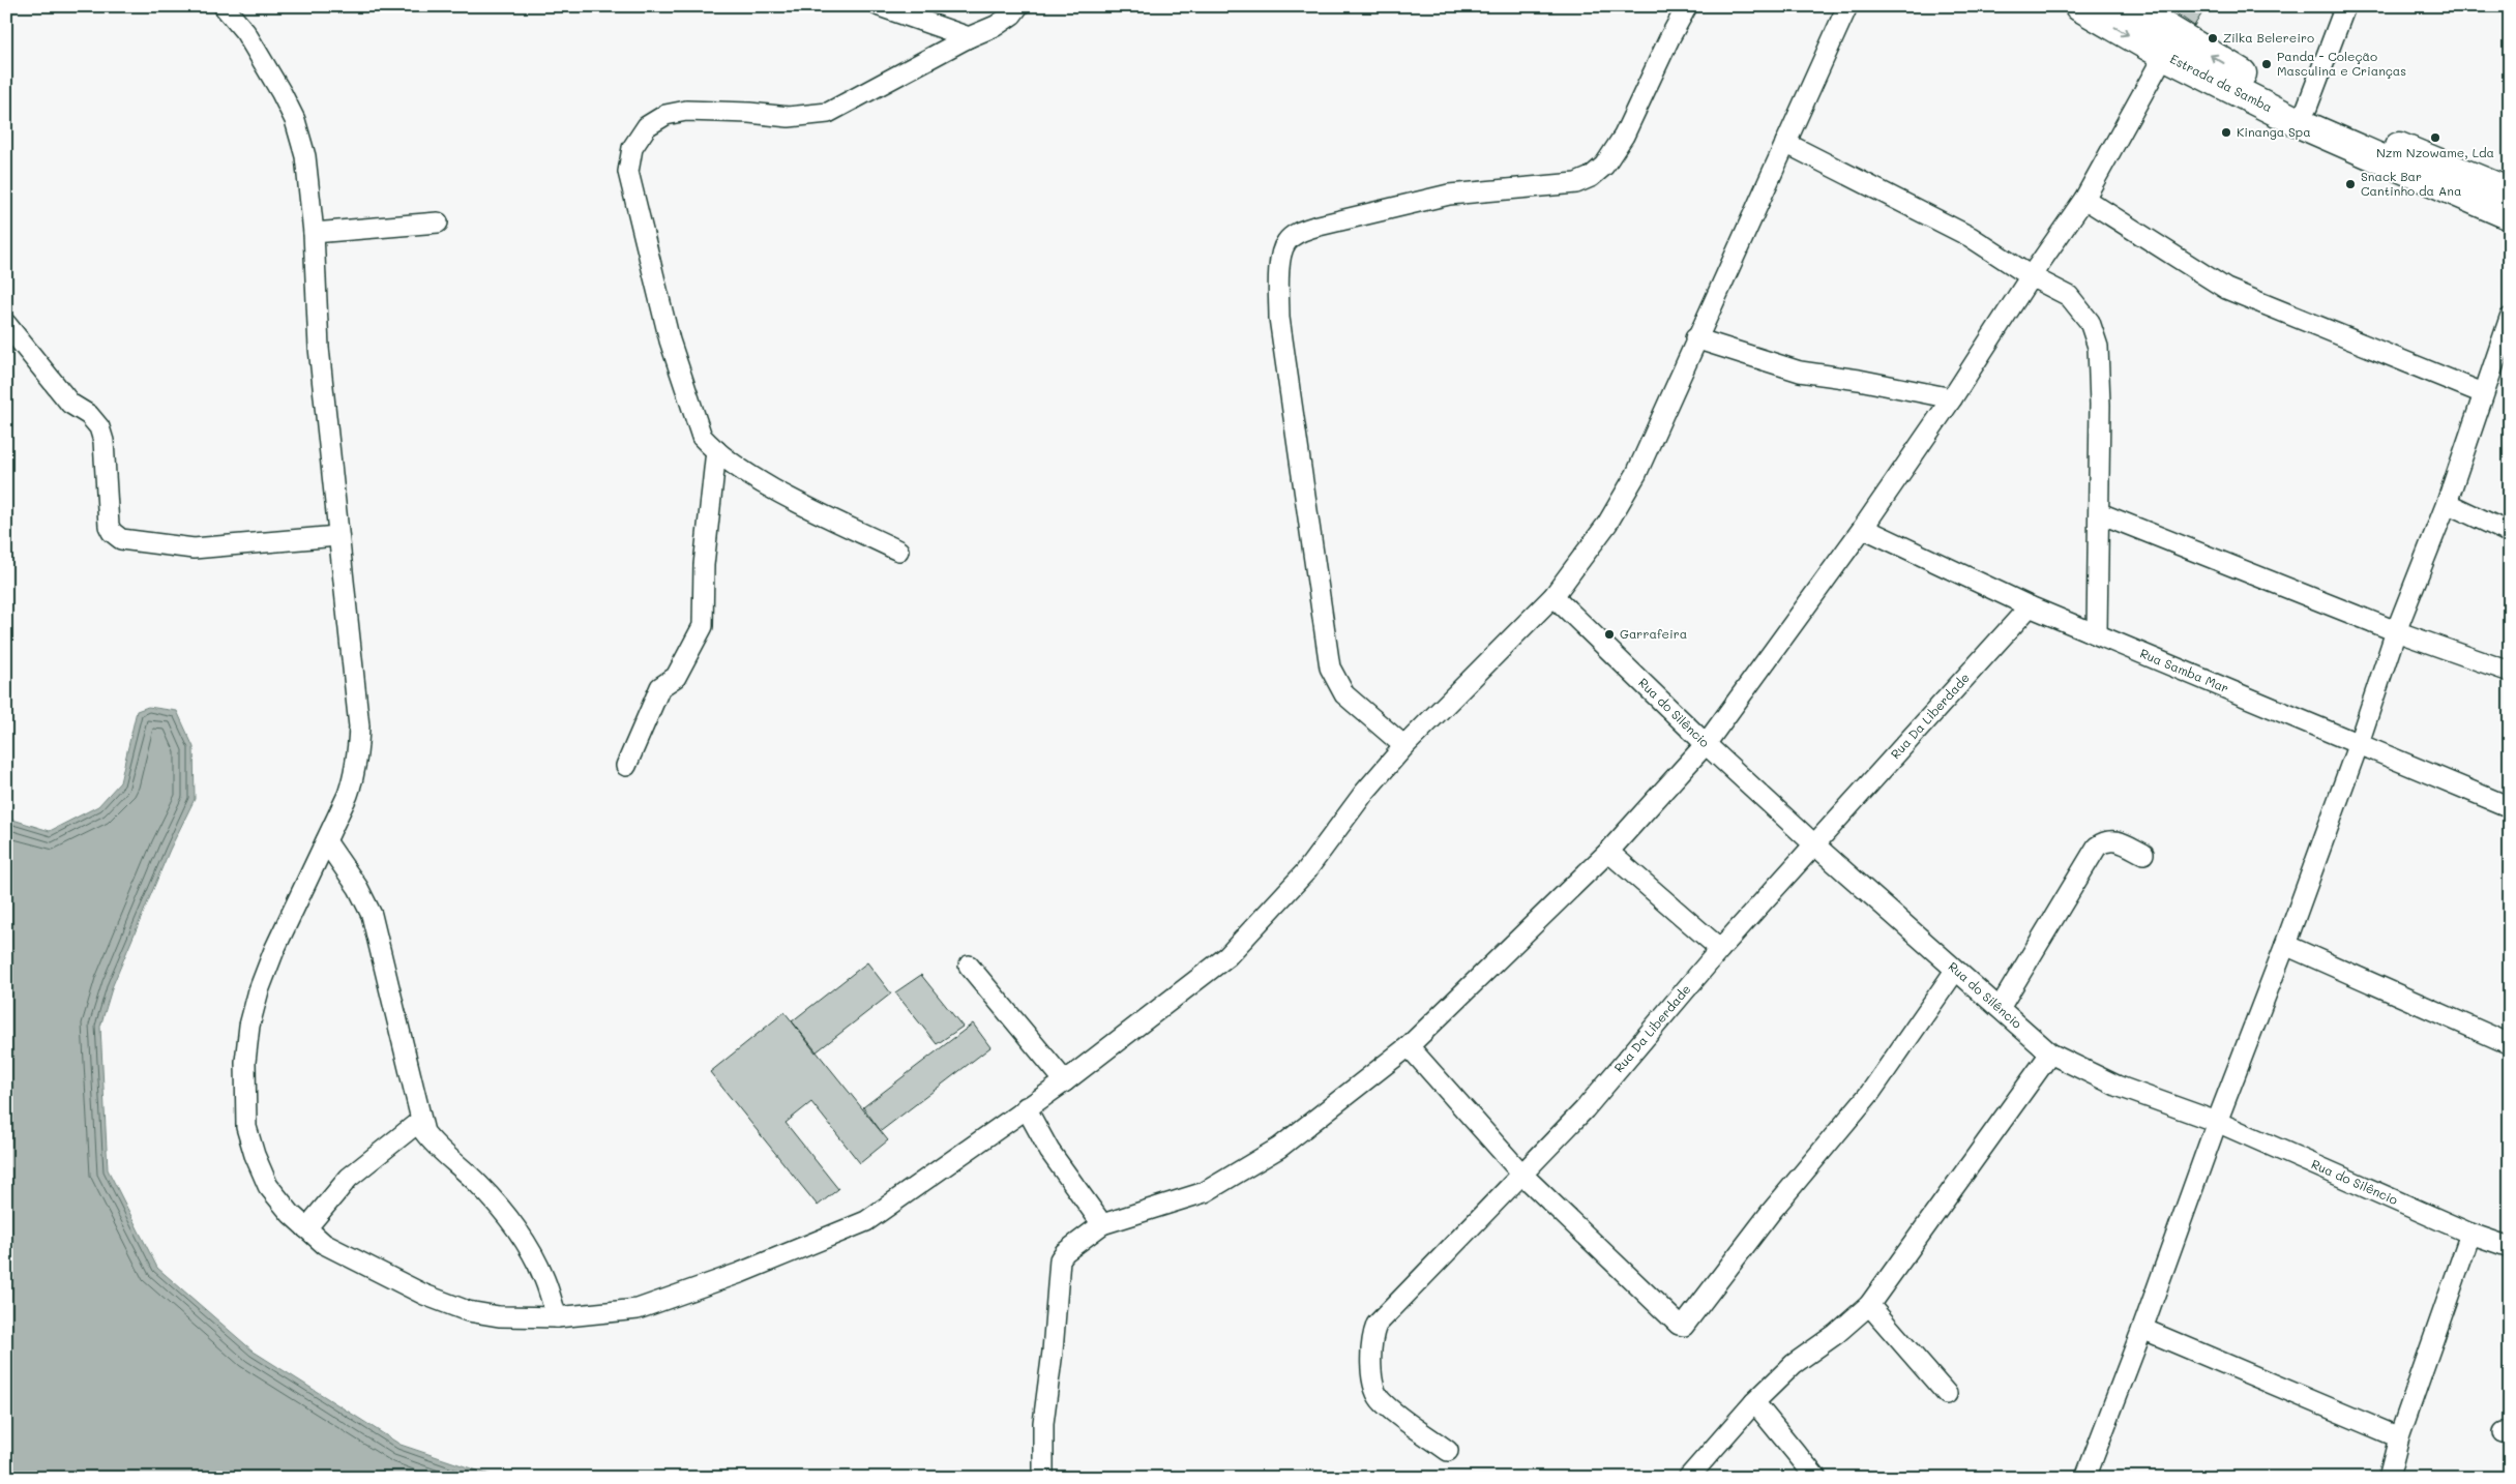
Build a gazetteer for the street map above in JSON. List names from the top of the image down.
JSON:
{
  "streets": {
    "main road": ["Estrada da Samba"],
    "street": ["Rua Samba Mar", "Rua do Silêncio", "Rua Da Liberdade"]
  },
  "crossings": [
    ["Rua Samba Mar", "Rua Da Liberdade"],
    ["Rua do Silêncio", "Rua Da Liberdade"]
  ],
  "places": [
    "Zilka Belereiro",
    "Panda - Coleção Masculina e Crianças",
    "Kinanga Spa",
    "Nzm Nzowame, Lda",
    "Snack Bar Cantinho da Ana",
    "Garrafeira"
  ]
}
